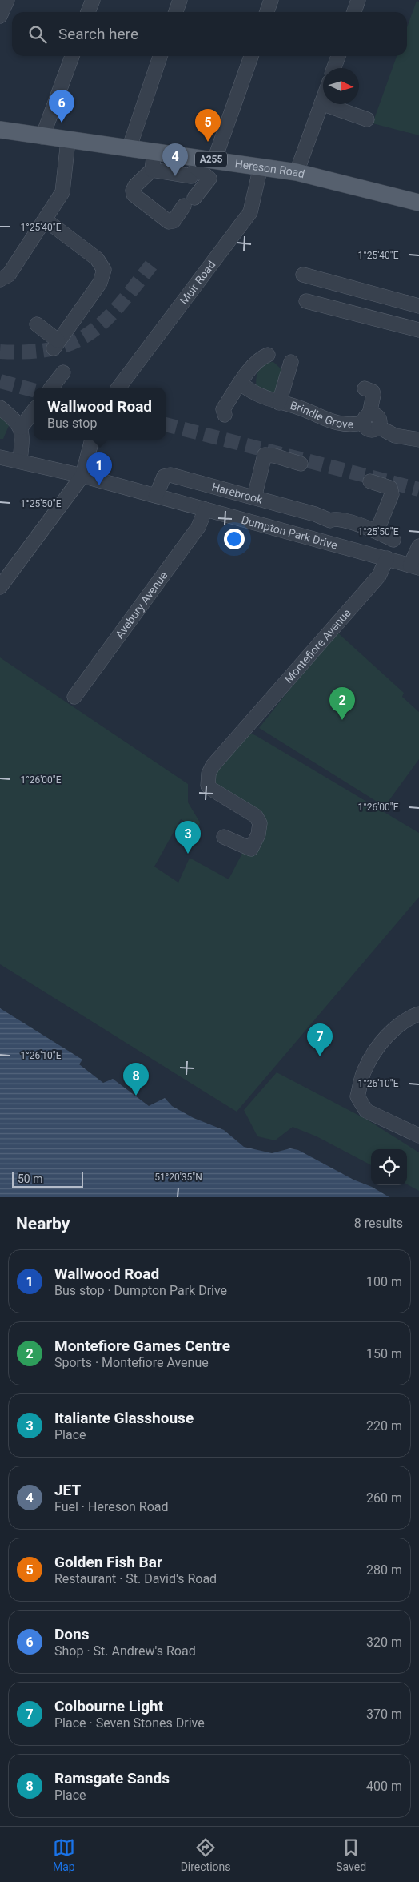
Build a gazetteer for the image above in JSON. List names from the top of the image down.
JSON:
{
  "streets": {
    "main road": ["A255", "Hereson Road"],
    "street": [
      "Muir Road",
      "Brindle Grove",
      "Harebrook",
      "Dumpton Park Drive",
      "Avebury Avenue",
      "Montefiore Avenue"
    ]
  },
  "crossings": [
    ["Hereson Road", "Muir Road"],
    ["Harebrook", "Dumpton Park Drive"],
    ["Dumpton Park Drive", "Avebury Avenue"],
    ["Dumpton Park Drive", "Montefiore Avenue"]
  ],
  "scale_bar": "50 m",
  "north": "right",
  "page": {
    "search": "Search here",
    "pins": [
      "6",
      "5",
      "4",
      "1",
      "2",
      "3",
      "7",
      "8"
    ],
    "popup": ["Wallwood Road", "Bus stop"],
    "scale": "50 m",
    "heading": ["Nearby", "8 results"],
    "list": [
      {
        "mark": "1",
        "name": "Wallwood Road",
        "note": "Bus stop · Dumpton Park Drive",
        "value": "100 m"
      },
      {
        "mark": "2",
        "name": "Montefiore Games Centre",
        "note": "Sports · Montefiore Avenue",
        "value": "150 m"
      },
      {
        "mark": "3",
        "name": "Italiante Glasshouse",
        "note": "Place",
        "value": "220 m"
      },
      {
        "mark": "4",
        "name": "JET",
        "note": "Fuel · Hereson Road",
        "value": "260 m"
      },
      {
        "mark": "5",
        "name": "Golden Fish Bar",
        "note": "Restaurant · St. David's Road",
        "value": "280 m"
      },
      {
        "mark": "6",
        "name": "Dons",
        "note": "Shop · St. Andrew's Road",
        "value": "320 m"
      },
      {
        "mark": "7",
        "name": "Colbourne Light",
        "note": "Place · Seven Stones Drive",
        "value": "370 m"
      },
      {
        "mark": "8",
        "name": "Ramsgate Sands",
        "note": "Place",
        "value": "400 m"
      }
    ],
    "nav": ["Map", "Directions", "Saved"]
  },
  "coordinates": [
    "1°25'40\"E",
    "1°25'50\"E",
    "1°26'00\"E",
    "1°26'10\"E",
    "51°20'35\"N"
  ]
}
